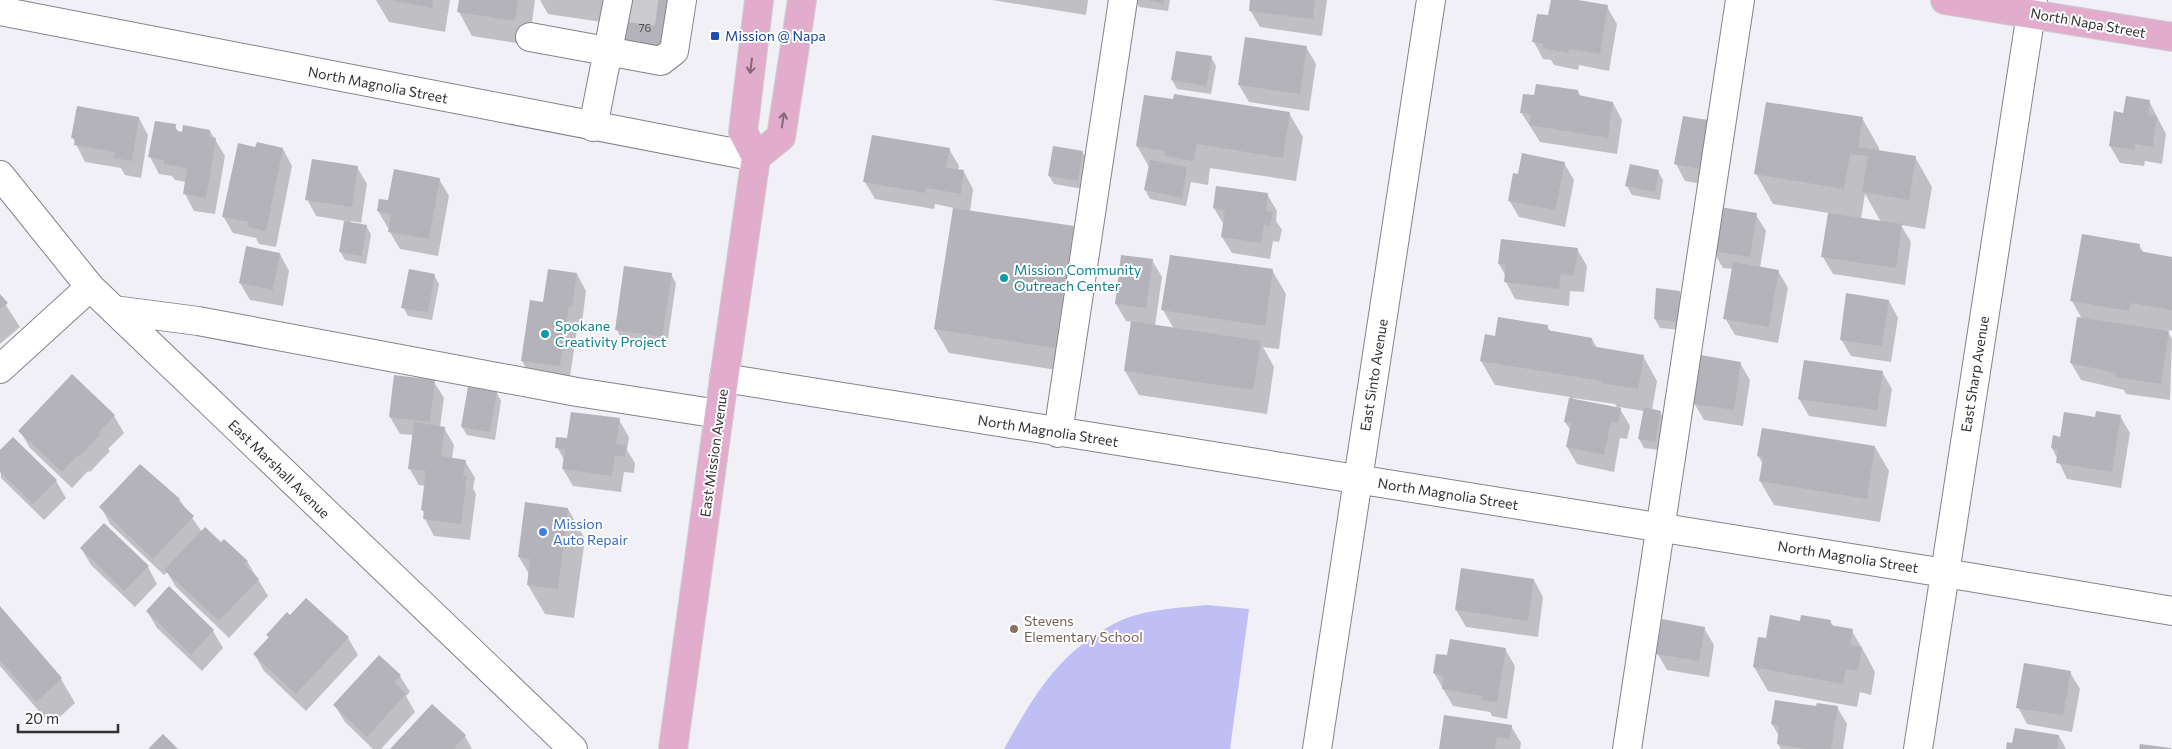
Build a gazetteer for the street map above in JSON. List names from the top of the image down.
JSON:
{
  "streets": {
    "main road": ["North Napa Street", "East Mission Avenue"],
    "street": [
      "North Magnolia Street",
      "East Sharp Avenue",
      "East Sinto Avenue",
      "East Marshall Avenue"
    ]
  },
  "crossings": [
    ["North Napa Street", "East Sharp Avenue"],
    ["North Magnolia Street", "East Sharp Avenue"],
    ["North Magnolia Street", "East Sinto Avenue"],
    ["North Magnolia Street", "East Mission Avenue"]
  ],
  "places": {
    "transit": ["Mission @ Napa"],
    "other": [
      "Mission Community Outreach Center",
      "Spokane Creativity Project",
      "Mission Auto Repair",
      "Stevens Elementary School"
    ]
  },
  "house_numbers": ["76"],
  "scale_bar": "20 m"
}
